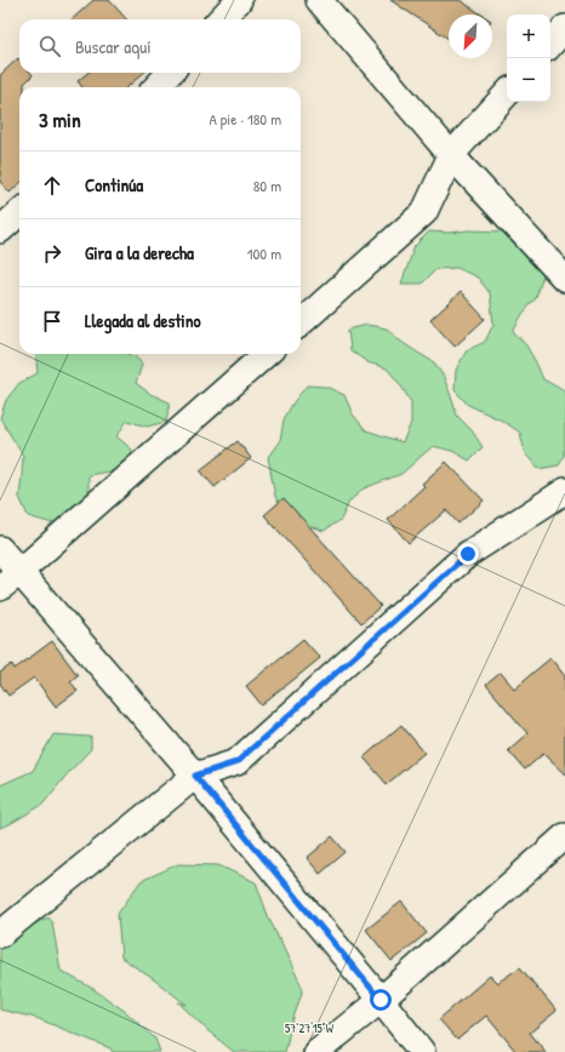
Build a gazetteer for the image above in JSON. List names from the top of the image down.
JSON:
{
  "north": "bottom left",
  "page": {
    "map_buttons": ["+", "−"],
    "search": "Buscar aquí",
    "heading": ["3 min", "A pie · 180 m"],
    "list": [
      ["Continúa", "80 m"],
      ["Gira a la derecha", "100 m"],
      "Llegada al destino"
    ]
  },
  "coordinates": ["57°27'15\"W"]
}
